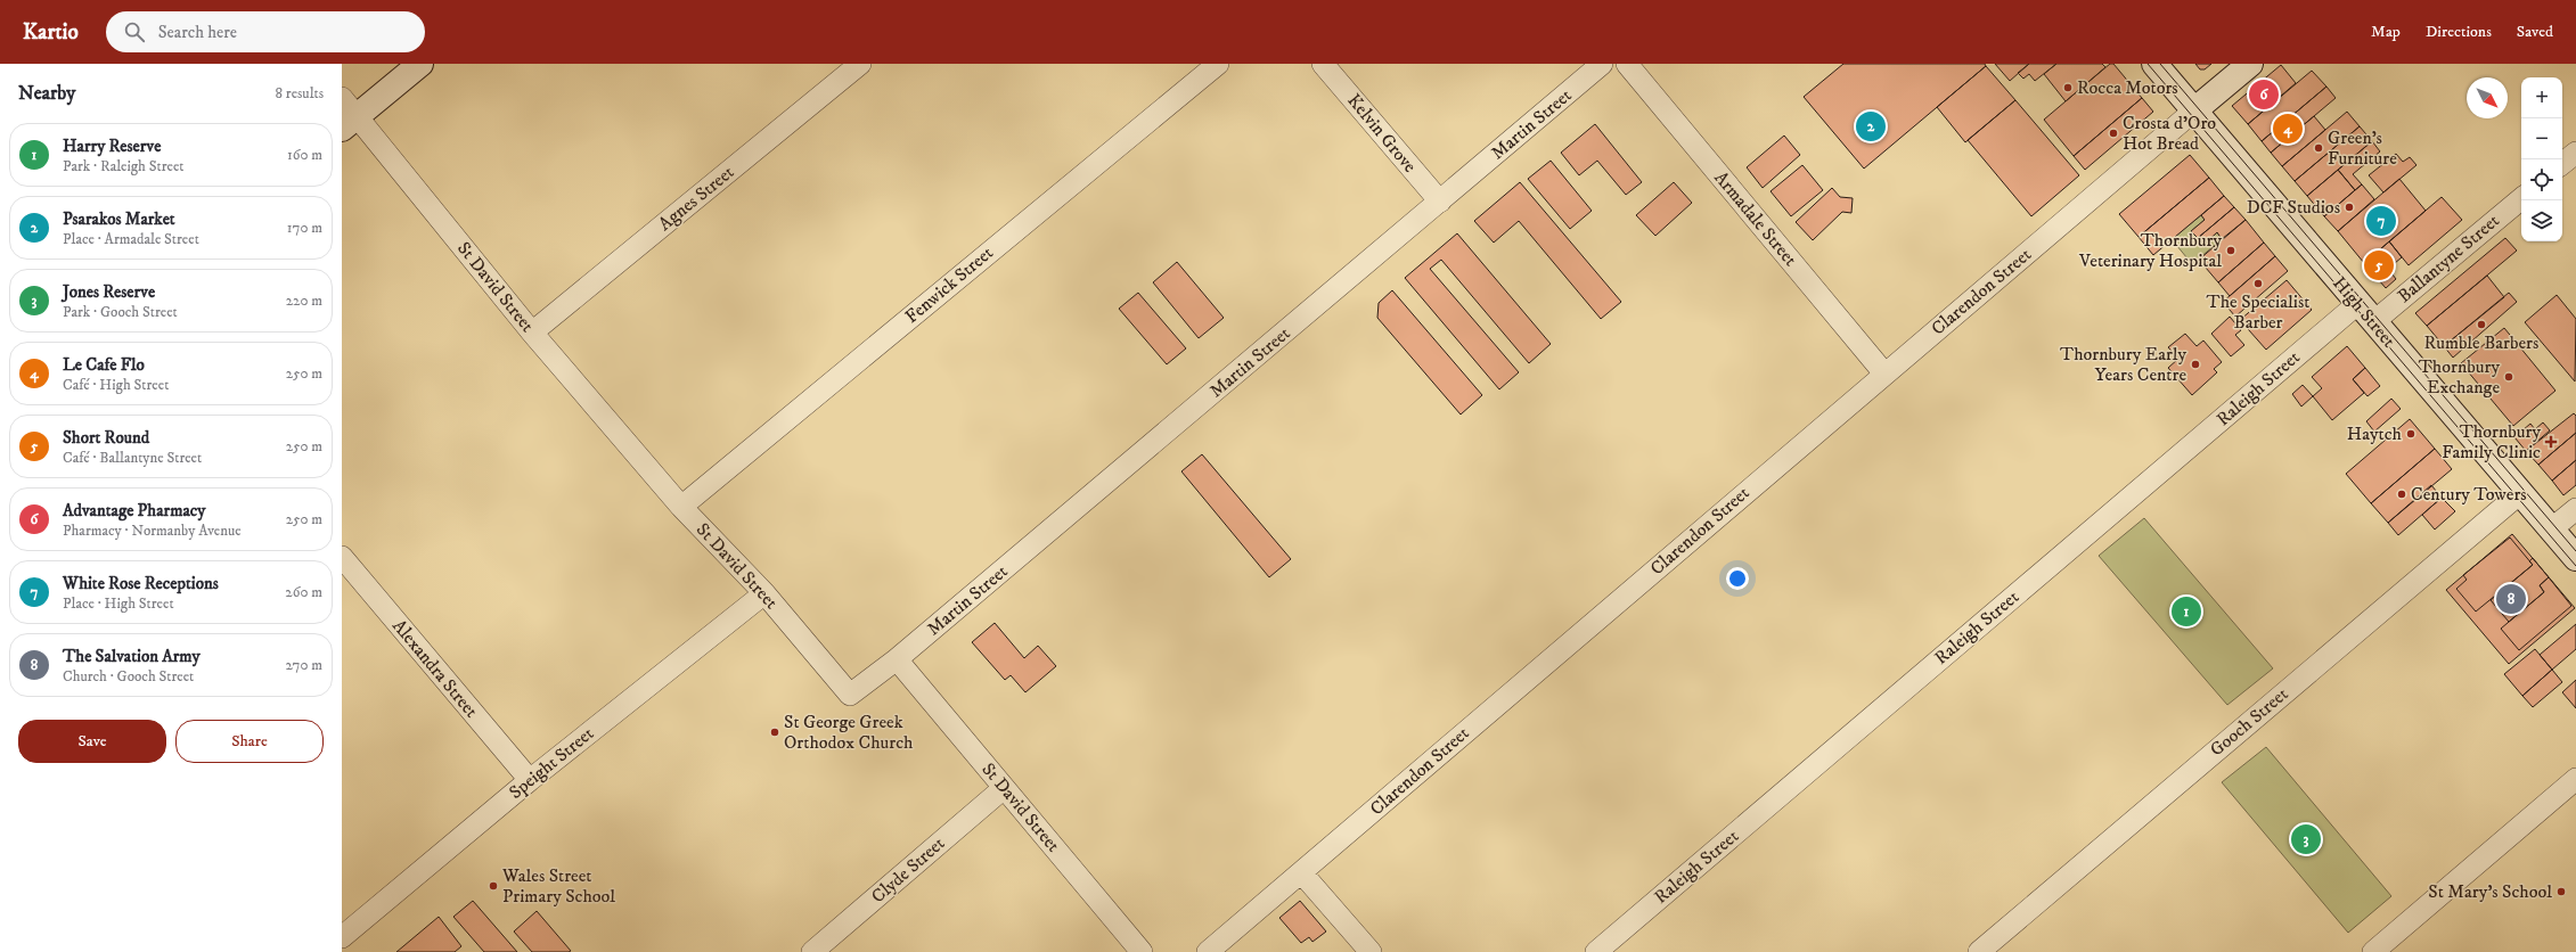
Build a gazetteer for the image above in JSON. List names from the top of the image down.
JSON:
{
  "streets": {
    "main road": ["High Street"],
    "street": [
      "Martin Street",
      "Kelvin Grove",
      "Agnes Street",
      "Armadale Street",
      "Ballantyne Street",
      "Fenwick Street",
      "St David Street",
      "Clarendon Street",
      "Raleigh Street",
      "Alexandra Street",
      "Gooch Street",
      "Speight Street",
      "Clyde Street"
    ]
  },
  "crossings": [
    ["Martin Street", "Kelvin Grove"],
    ["Martin Street", "St David Street"],
    ["Agnes Street", "St David Street"],
    ["Armadale Street", "Clarendon Street"],
    ["Ballantyne Street", "High Street"],
    ["Ballantyne Street", "Raleigh Street"],
    ["Fenwick Street", "St David Street"],
    ["St David Street", "Speight Street"],
    ["St David Street", "Clyde Street"],
    ["Clarendon Street", "High Street"],
    ["High Street", "Raleigh Street"],
    ["High Street", "Gooch Street"],
    ["Alexandra Street", "Speight Street"]
  ],
  "places": {
    "other": [
      "Rocca Motors",
      "Crosta d'Oro Hot Bread",
      "Green's Furniture",
      "DCF Studios",
      "Thornbury Veterinary Hospital",
      "The Specialist Barber",
      "Rumble Barbers",
      "Thornbury Early Years Centre",
      "Thornbury Exchange",
      "Haytch",
      "Century Towers",
      "St George Greek Orthodox Church",
      "Wales Street Primary School",
      "St Mary’s School"
    ],
    "health": ["Thornbury Family Clinic"]
  },
  "north": "bottom right",
  "page": {
    "header": "Kartio",
    "search": "Search here",
    "nav": ["Map", "Directions", "Saved"],
    "heading": ["Nearby", "8 results"],
    "map_buttons": ["+", "−"],
    "pins": [
      "6",
      "2",
      "4",
      "7",
      "5",
      "8",
      "1",
      "3"
    ],
    "list": [
      {
        "mark": "1",
        "name": "Harry Reserve",
        "note": "Park · Raleigh Street",
        "value": "160 m"
      },
      {
        "mark": "2",
        "name": "Psarakos Market",
        "note": "Place · Armadale Street",
        "value": "170 m"
      },
      {
        "mark": "3",
        "name": "Jones Reserve",
        "note": "Park · Gooch Street",
        "value": "220 m"
      },
      {
        "mark": "4",
        "name": "Le Cafe Flo",
        "note": "Café · High Street",
        "value": "250 m"
      },
      {
        "mark": "5",
        "name": "Short Round",
        "note": "Café · Ballantyne Street",
        "value": "250 m"
      },
      {
        "mark": "6",
        "name": "Advantage Pharmacy",
        "note": "Pharmacy · Normanby Avenue",
        "value": "250 m"
      },
      {
        "mark": "7",
        "name": "White Rose Receptions",
        "note": "Place · High Street",
        "value": "260 m"
      },
      {
        "mark": "8",
        "name": "The Salvation Army",
        "note": "Church · Gooch Street",
        "value": "270 m"
      }
    ],
    "buttons": ["Save", "Share"]
  }
}
